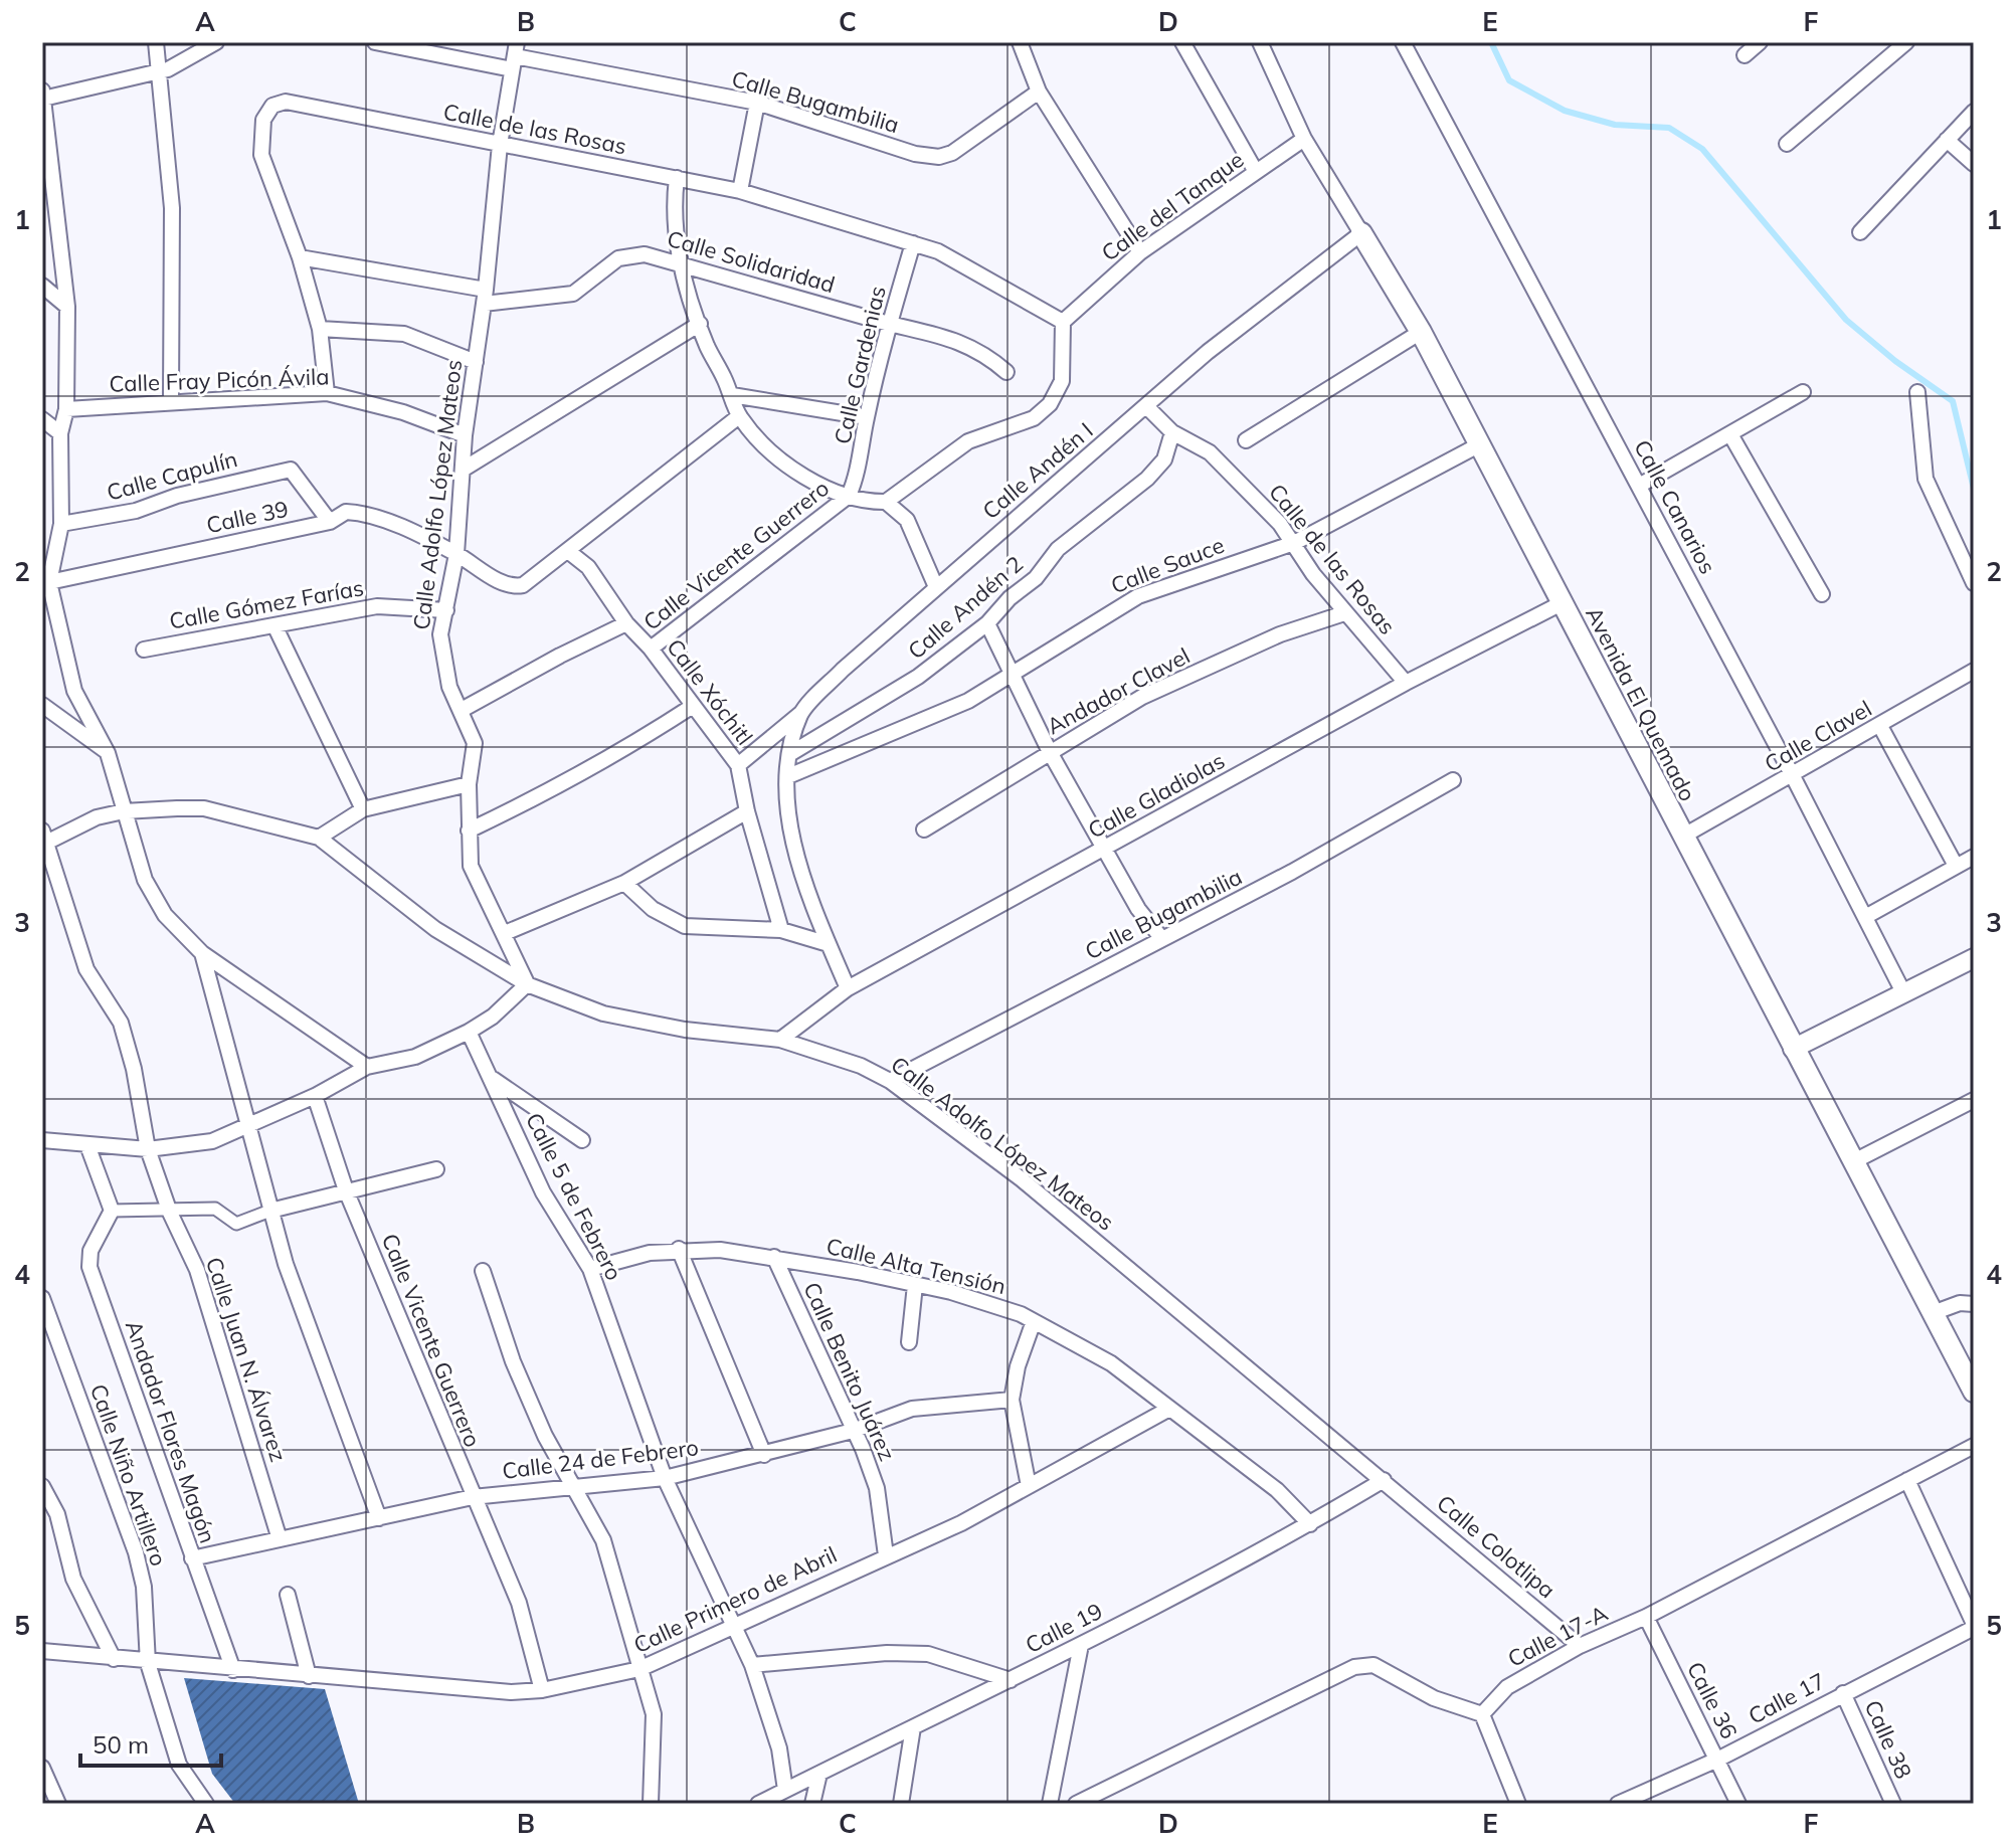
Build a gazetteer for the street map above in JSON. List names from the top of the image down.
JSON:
{
  "streets": {
    "main road": ["Avenida El Quemado"],
    "street": [
      "Calle Bugambilia",
      "Calle de las Rosas",
      "Calle del Tanque",
      "Calle Solidaridad",
      "Calle Gardenias",
      "Calle Fray Picón Ávila",
      "Calle Andén I",
      "Calle Capulín",
      "Calle Adolfo López Mateos",
      "Calle Canarios",
      "Calle 39",
      "Calle Vicente Guerrero",
      "Calle Sauce",
      "Calle Gómez Farías",
      "Calle Andén 2",
      "Andador Clavel",
      "Calle Xóchitl",
      "Calle Clavel",
      "Calle Gladiolas",
      "Calle 5 de Febrero",
      "Calle Alta Tensión",
      "Calle Juan N. Álvarez",
      "Calle Benito Juárez",
      "Andador Flores Magón",
      "Calle 24 de Febrero",
      "Calle Niño Artillero",
      "Calle Colotlipa",
      "Calle Primero de Abril",
      "Calle 19",
      "Calle 17-A",
      "Calle 17",
      "Calle 36",
      "Calle 38"
    ]
  },
  "crossings": [
    ["Calle Bugambilia", "Calle Adolfo López Mateos"],
    ["Calle de las Rosas", "Calle del Tanque"],
    ["Calle de las Rosas", "Calle Solidaridad"],
    ["Calle de las Rosas", "Calle Gardenias"],
    ["Calle de las Rosas", "Calle Fray Picón Ávila"],
    ["Calle de las Rosas", "Calle Andén I"],
    ["Calle de las Rosas", "Calle Adolfo López Mateos"],
    ["Calle de las Rosas", "Calle Sauce"],
    ["Calle de las Rosas", "Calle Andén 2"],
    ["Calle de las Rosas", "Andador Clavel"],
    ["Calle de las Rosas", "Calle Gladiolas"],
    ["Calle del Tanque", "Avenida El Quemado"],
    ["Calle Solidaridad", "Calle Gardenias"],
    ["Calle Solidaridad", "Calle Adolfo López Mateos"],
    ["Calle Gardenias", "Calle Vicente Guerrero"],
    ["Calle Fray Picón Ávila", "Calle Adolfo López Mateos"],
    ["Calle Andén I", "Calle Sauce"],
    ["Calle Andén I", "Calle Andén 2"],
    ["Calle Andén I", "Avenida El Quemado"],
    ["Calle Capulín", "Calle 39"],
    ["Calle Adolfo López Mateos", "Calle 39"],
    ["Calle Adolfo López Mateos", "Calle Gómez Farías"],
    ["Calle Adolfo López Mateos", "Calle Gladiolas"],
    ["Calle Adolfo López Mateos", "Calle Colotlipa"],
    ["Calle Adolfo López Mateos", "Calle 19"],
    ["Calle Canarios", "Calle Clavel"],
    ["Calle 39", "Calle Xóchitl"],
    ["Calle Vicente Guerrero", "Calle Xóchitl"],
    ["Calle Vicente Guerrero", "Calle 24 de Febrero"],
    ["Calle Vicente Guerrero", "Calle Primero de Abril"],
    ["Calle Sauce", "Avenida El Quemado"],
    ["Avenida El Quemado", "Calle Clavel"],
    ["Avenida El Quemado", "Calle Gladiolas"],
    ["Calle 5 de Febrero", "Calle Alta Tensión"],
    ["Calle 5 de Febrero", "Calle 24 de Febrero"],
    ["Calle 5 de Febrero", "Calle Primero de Abril"],
    ["Calle 5 de Febrero", "Calle 19"],
    ["Calle Alta Tensión", "Calle Benito Juárez"],
    ["Calle Alta Tensión", "Calle Primero de Abril"],
    ["Calle Alta Tensión", "Calle 19"],
    ["Calle Juan N. Álvarez", "Calle 24 de Febrero"],
    ["Calle Benito Juárez", "Calle 24 de Febrero"],
    ["Calle Benito Juárez", "Calle Primero de Abril"],
    ["Andador Flores Magón", "Calle 24 de Febrero"],
    ["Andador Flores Magón", "Calle Primero de Abril"],
    ["Calle Niño Artillero", "Calle Primero de Abril"],
    ["Calle Colotlipa", "Calle 19"],
    ["Calle Colotlipa", "Calle 17-A"],
    ["Calle 17-A", "Calle 36"],
    ["Calle 17", "Calle 36"],
    ["Calle 17", "Calle 38"]
  ],
  "scale_bar": "50 m",
  "grid": {
    "columns": [
      "A",
      "B",
      "C",
      "D",
      "E",
      "F"
    ],
    "rows": [
      "1",
      "2",
      "3",
      "4",
      "5"
    ]
  }
}
